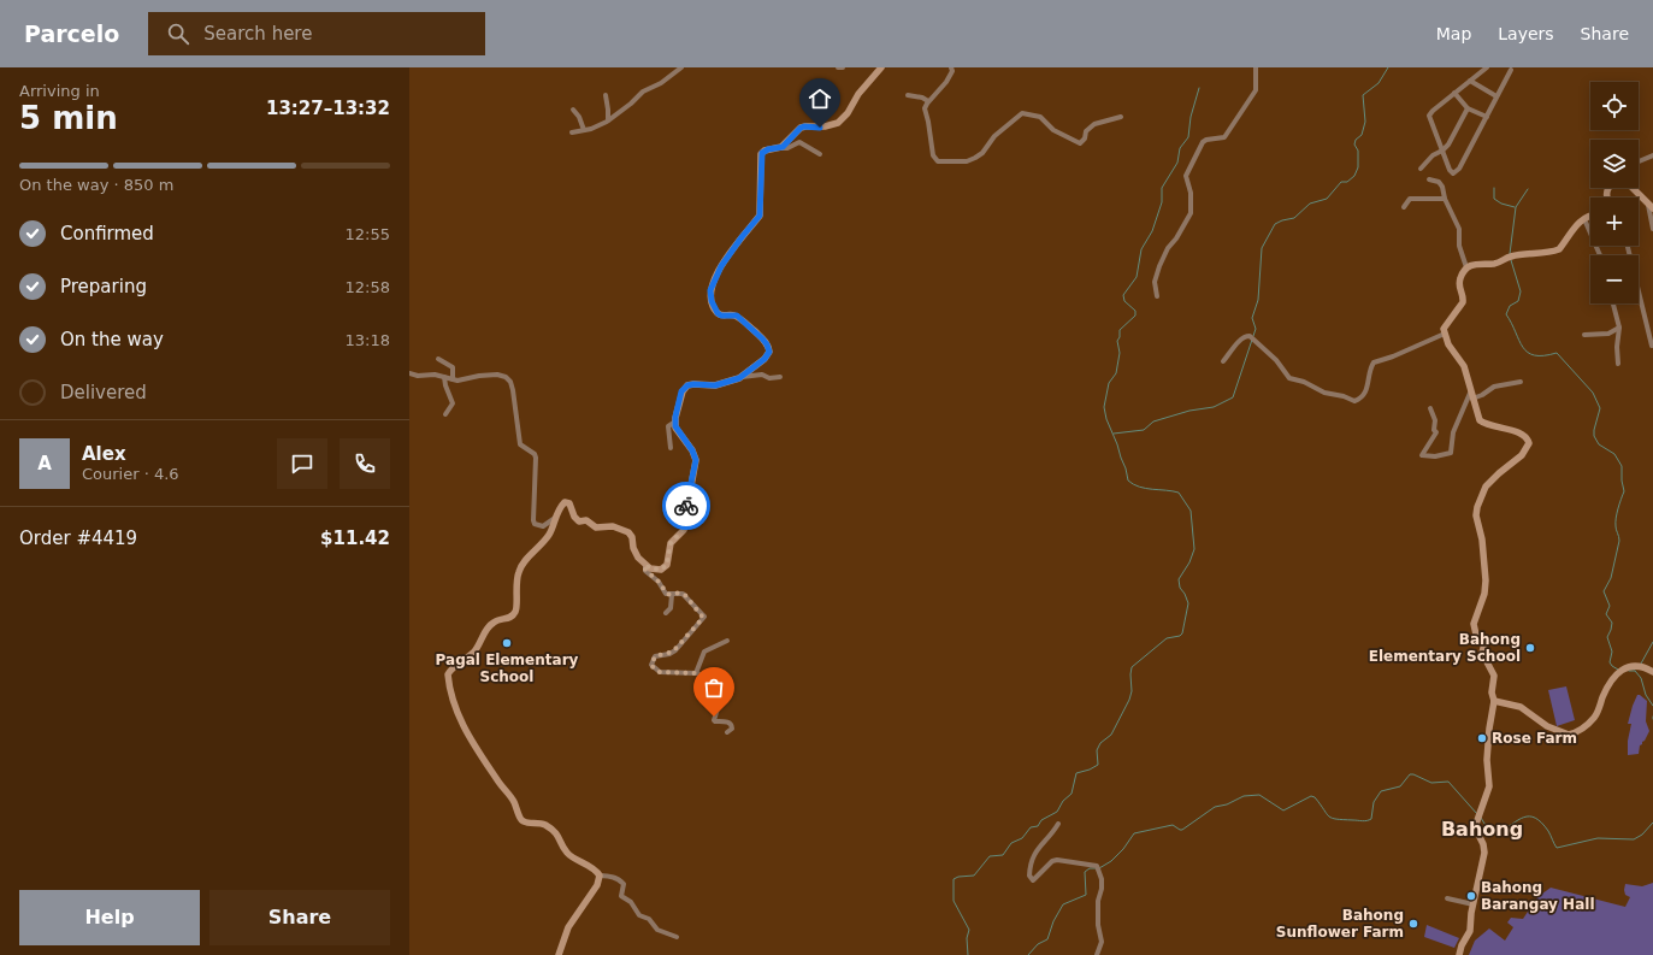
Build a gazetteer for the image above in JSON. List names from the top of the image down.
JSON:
{
  "districts": ["Bahong"],
  "places": [
    "Pagal Elementary School",
    "Bahong Elementary School",
    "Rose Farm",
    "Bahong Barangay Hall",
    "Bahong Sunflower Farm"
  ],
  "page": {
    "header": "Parcelo",
    "search": "Search here",
    "nav": ["Map", "Layers", "Share"],
    "heading": ["5 min", "Arriving in", "13:27–13:32"],
    "panel": [
      "Alex",
      "Courier · 4.6",
      "Order #4419",
      "$11.42"
    ],
    "map_buttons": ["+", "−"],
    "bar": "On the way · 850 m",
    "list": [
      ["Confirmed", "12:55"],
      ["Preparing", "12:58"],
      ["On the way", "13:18"],
      "Delivered"
    ],
    "round": "A",
    "buttons": ["Help", "Share"]
  }
}
